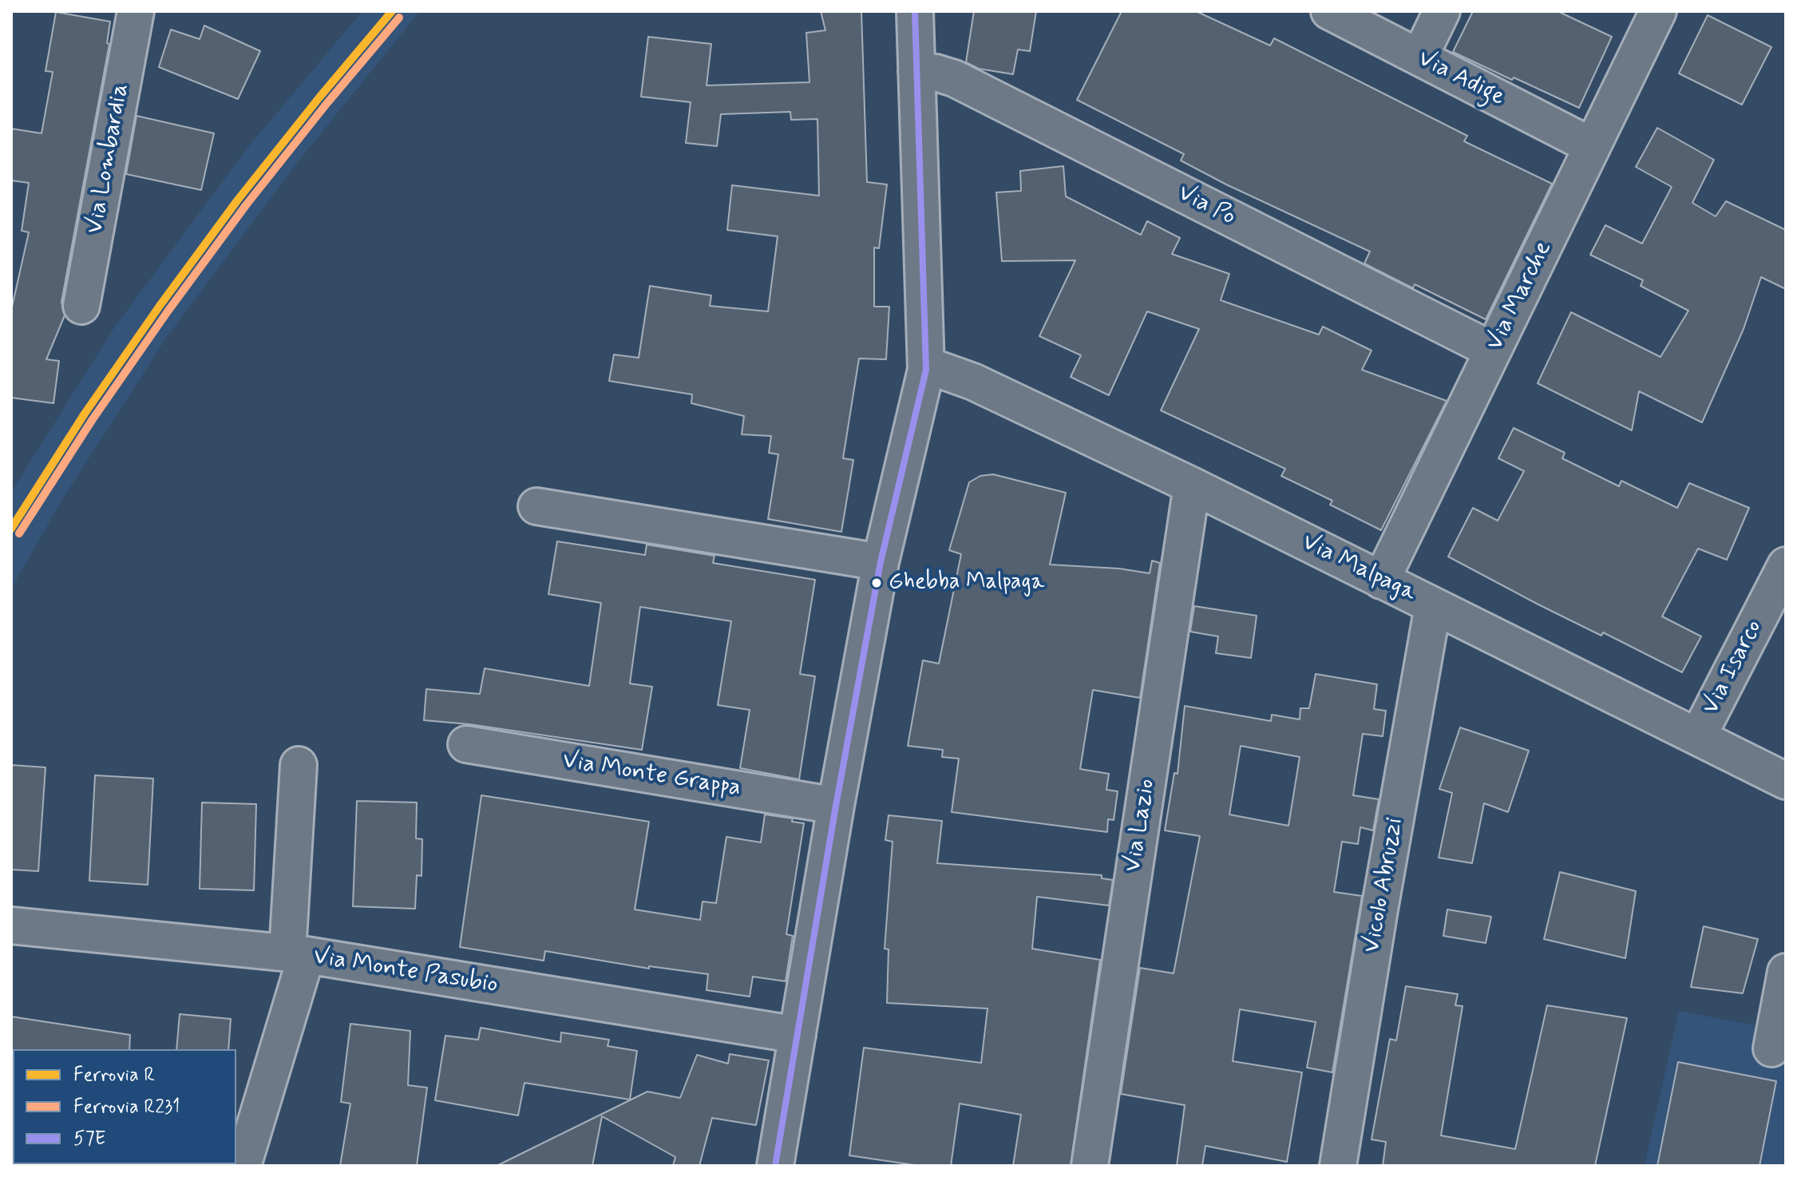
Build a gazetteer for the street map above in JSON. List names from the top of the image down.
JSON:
{
  "streets": {
    "street": [
      "Via Adige",
      "Via Lombardia",
      "Via Po",
      "Via Marche",
      "Via Malpaga",
      "Via Isarco",
      "Via Monte Grappa",
      "Via Lazio",
      "Vicolo Abruzzi",
      "Via Monte Pasubio"
    ]
  },
  "crossings": [
    ["Via Adige", "Via Marche"],
    ["Via Po", "Via Marche"],
    ["Via Marche", "Via Malpaga"],
    ["Via Malpaga", "Via Isarco"],
    ["Via Malpaga", "Via Lazio"],
    ["Via Malpaga", "Vicolo Abruzzi"]
  ],
  "places": ["Ghebba Malpaga"],
  "lines": ["rail line R", "transit line 57E", "rail line R231"],
  "legend": ["Ferrovia R", "Ferrovia R231", "57E"]
}
